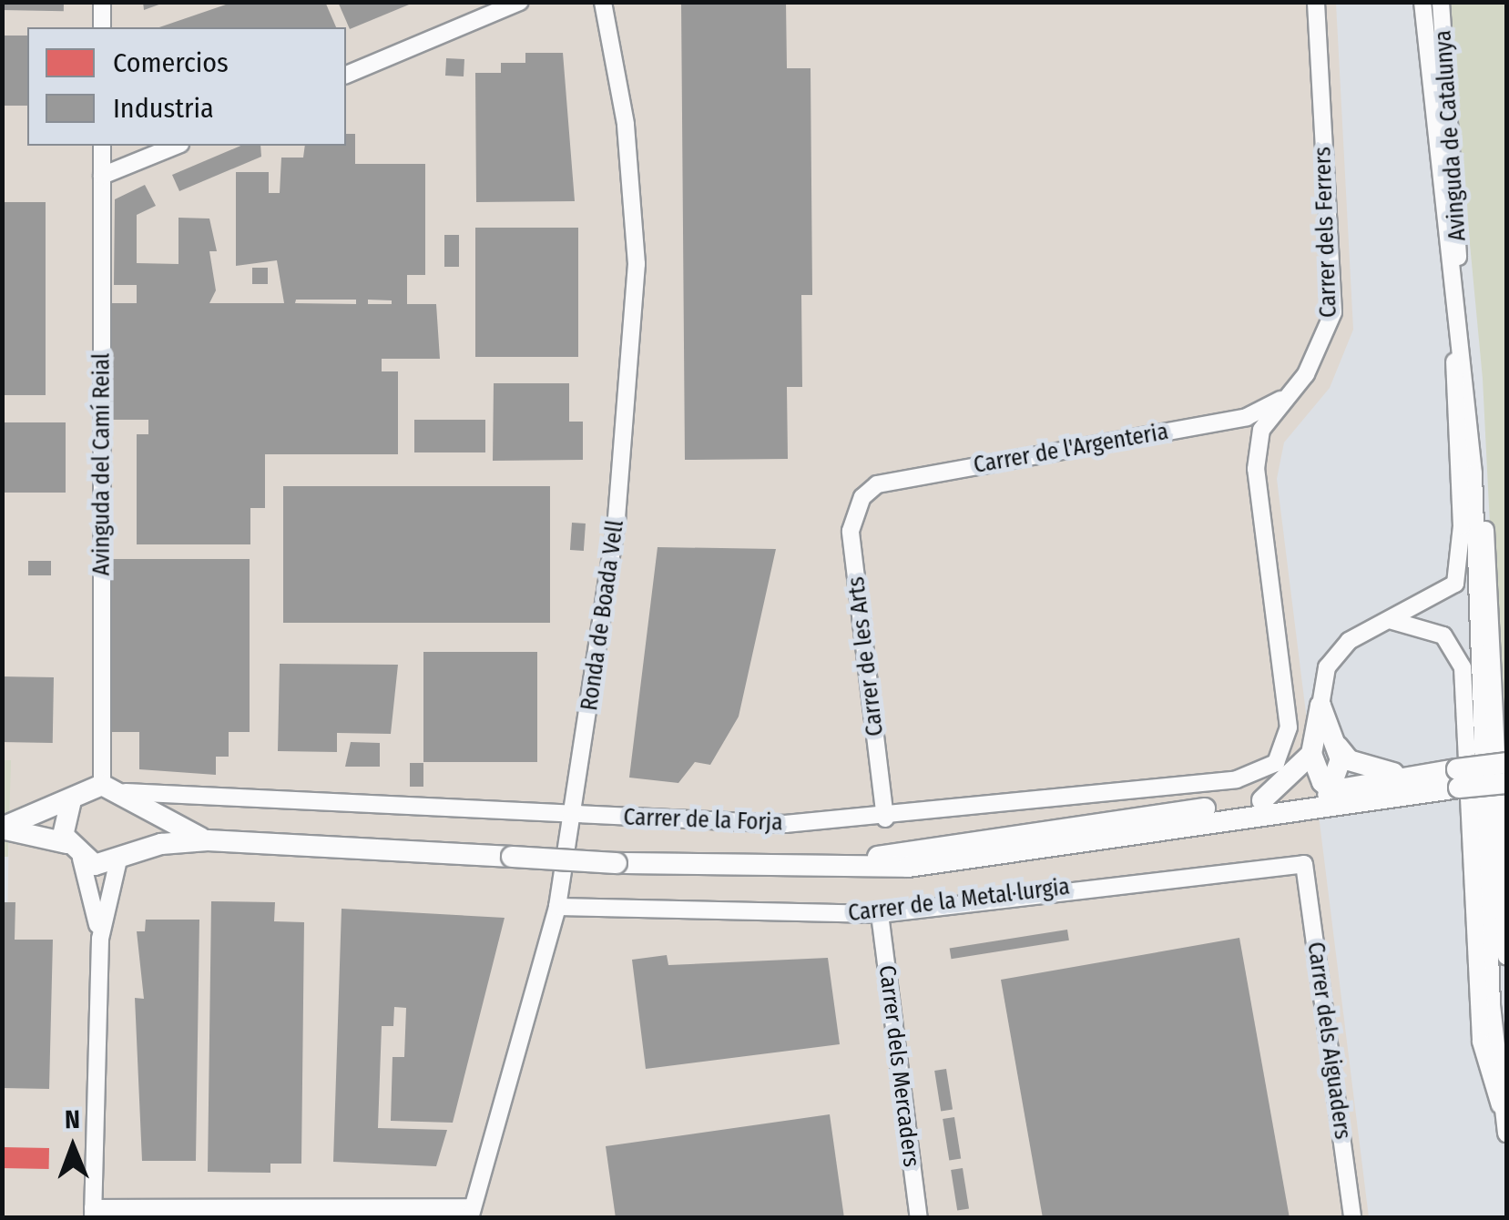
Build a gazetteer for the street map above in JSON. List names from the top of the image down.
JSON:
{
  "streets": {
    "street": [
      "Avinguda de Catalunya",
      "Carrer dels Ferrers",
      "Carrer de l'Argenteria",
      "Avinguda del Camí Reial",
      "Ronda de Boada Vell",
      "Carrer de les Arts",
      "Carrer de la Forja",
      "Carrer de la Metal·lurgia",
      "Carrer dels Aiguaders",
      "Carrer dels Mercaders"
    ]
  },
  "crossings": [
    ["Carrer dels Ferrers", "Carrer de l'Argenteria"],
    ["Carrer dels Ferrers", "Carrer de la Forja"],
    ["Carrer de l'Argenteria", "Carrer de les Arts"],
    ["Avinguda del Camí Reial", "Carrer de la Forja"],
    ["Ronda de Boada Vell", "Carrer de la Forja"],
    ["Ronda de Boada Vell", "Carrer de la Metal·lurgia"],
    ["Carrer de les Arts", "Carrer de la Forja"],
    ["Carrer de la Metal·lurgia", "Carrer dels Aiguaders"],
    ["Carrer de la Metal·lurgia", "Carrer dels Mercaders"]
  ],
  "legend": ["Comercios", "Industria"],
  "north": "top"
}
